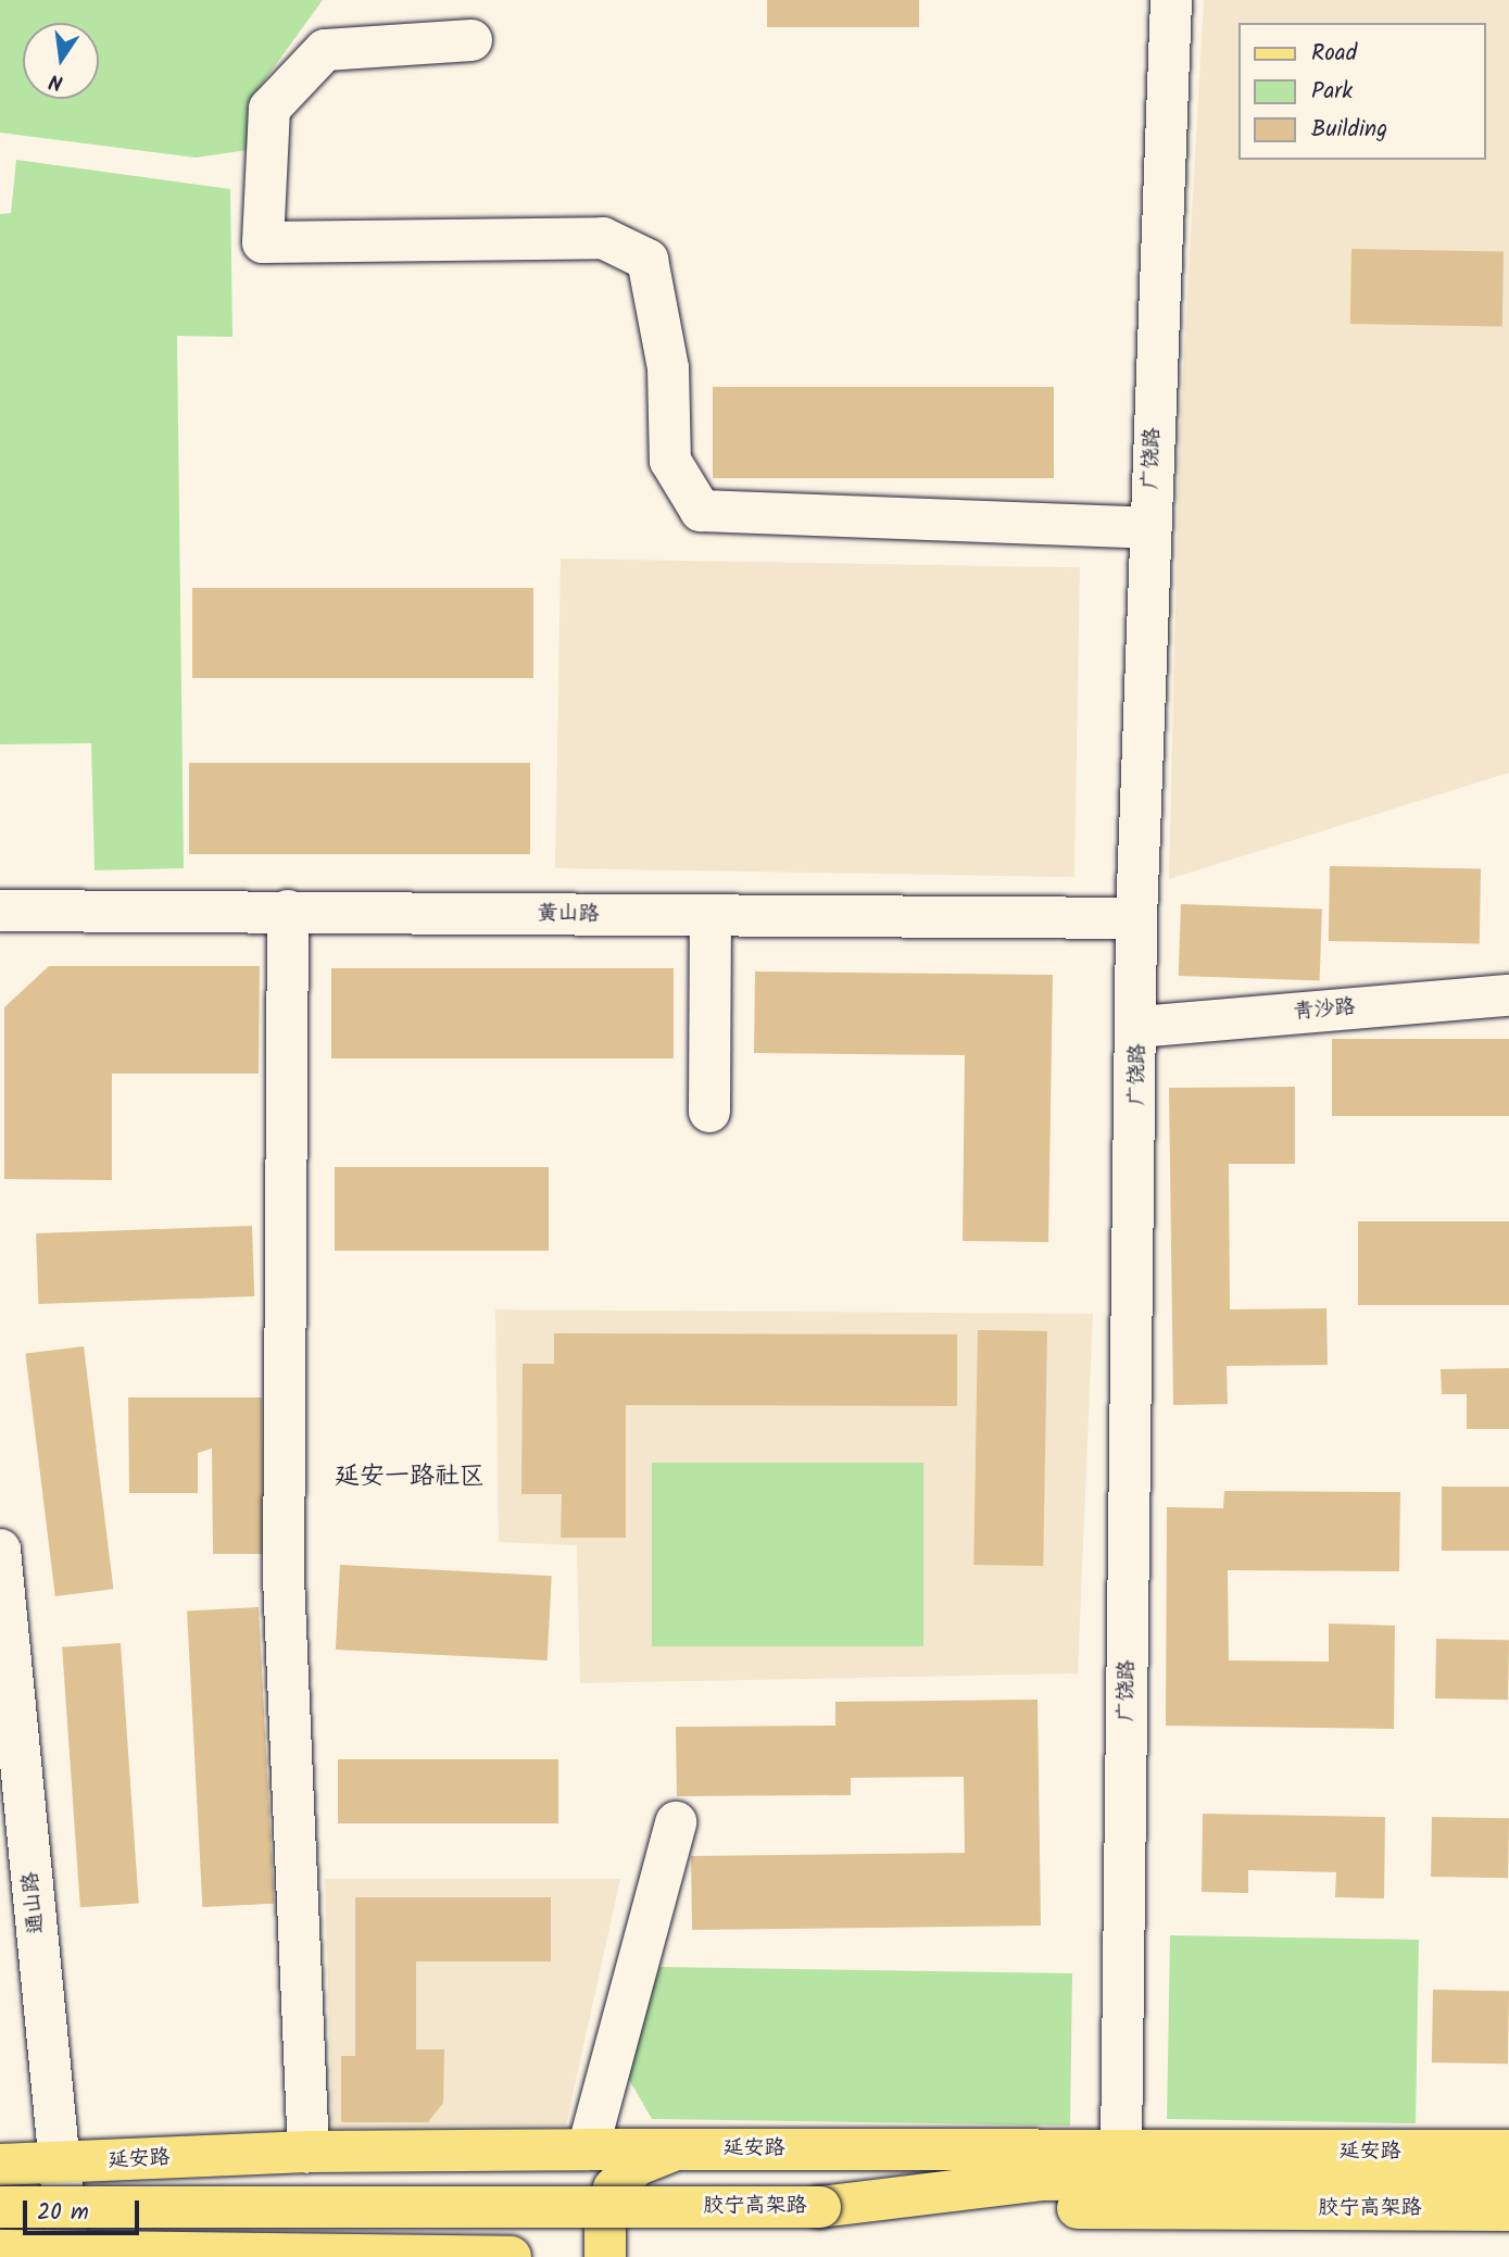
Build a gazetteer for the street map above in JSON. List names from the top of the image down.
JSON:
{
  "streets": {
    "main road": ["延安路", "胶宁高架路"],
    "street": [
      "广饶路",
      "黄山路",
      "青沙路",
      "通山路"
    ]
  },
  "crossings": [
    ["广饶路", "黄山路"],
    ["广饶路", "青沙路"],
    ["广饶路", "延安路"],
    ["通山路", "延安路"]
  ],
  "districts": ["延安一路社区"],
  "legend": ["Road", "Park", "Building"],
  "scale_bar": "20 m",
  "north": "bottom"
}
